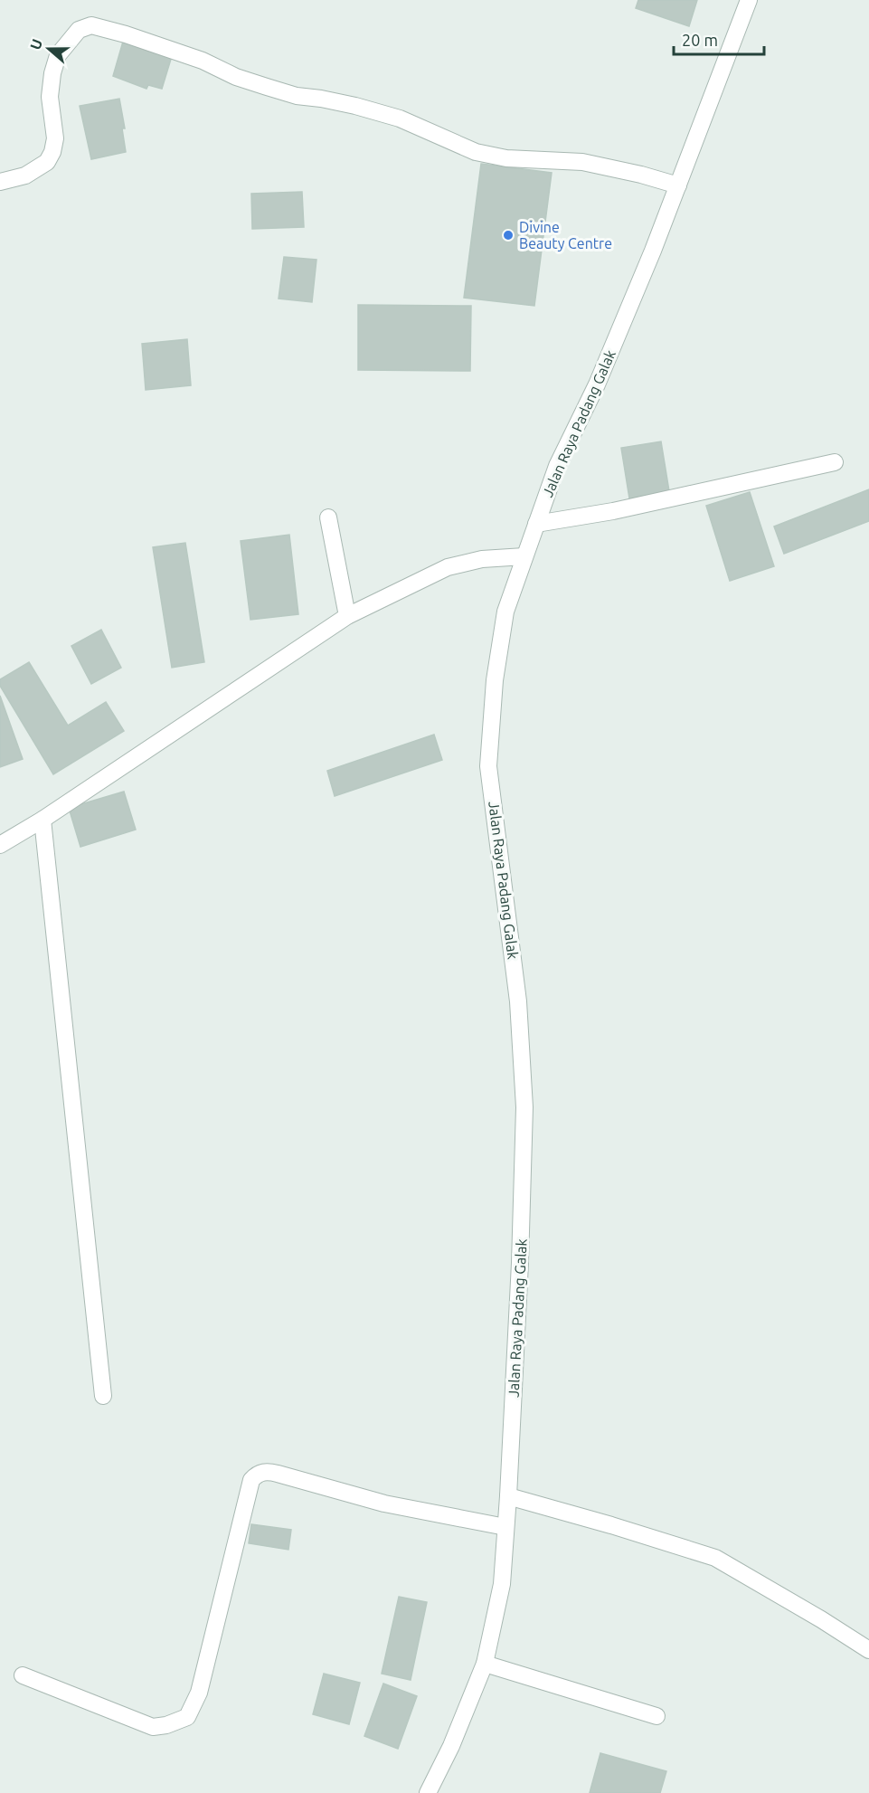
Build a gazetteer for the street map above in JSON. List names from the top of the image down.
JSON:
{
  "streets": {
    "street": ["Jalan Raya Padang Galak"]
  },
  "places": ["Divine Beauty Centre"],
  "scale_bar": "20 m",
  "north": "left"
}
